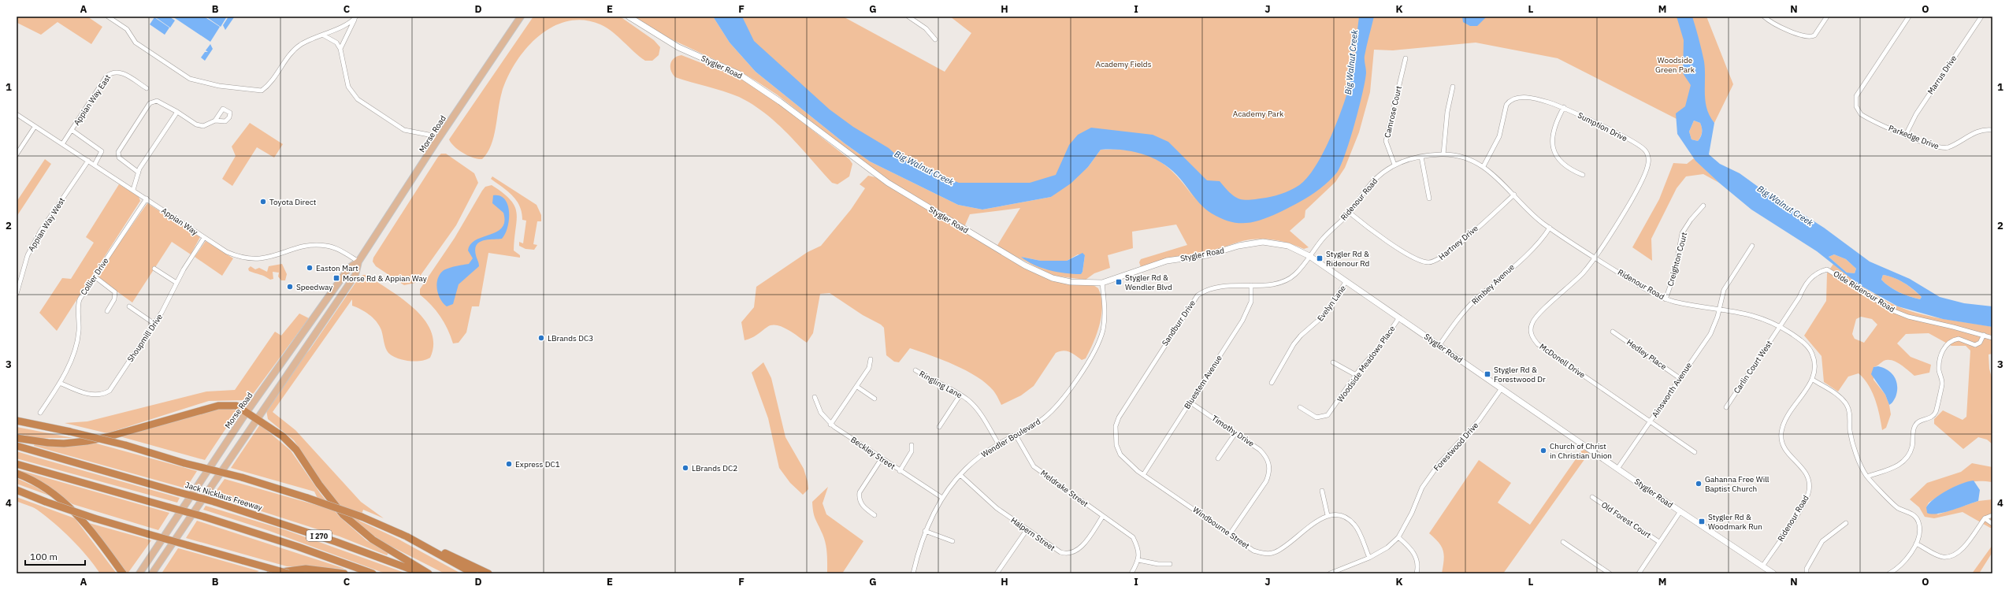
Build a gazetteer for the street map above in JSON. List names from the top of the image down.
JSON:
{
  "streets": {
    "highway": ["Jack Nicklaus Freeway", "I 270"],
    "main road": ["Stygler Road", "Morse Road"],
    "street": [
      "Marrus Drive",
      "Appian Way East",
      "Camrose Court",
      "Sumption Drive",
      "Parkedge Drive",
      "Ridenour Road",
      "Appian Way",
      "Appian Way West",
      "Hartney Drive",
      "Creighton Court",
      "Collier Drive",
      "Rimbey Avenue",
      "Olde Ridenour Road",
      "Evelyn Lane",
      "Sandburr Drive",
      "Shoupmill Drive",
      "Hedley Place",
      "McDonell Drive",
      "Woodside Meadows Place",
      "Carlin Court West",
      "Bluestem Avenue",
      "Ringling Lane",
      "Ainsworth Avenue",
      "Timothy Drive",
      "Wendler Boulevard",
      "Forestwood Drive",
      "Beckley Street",
      "Meldrake Street",
      "Old Forest Court",
      "Windbourne Street",
      "Halpern Street"
    ]
  },
  "crossings": [
    ["Stygler Road", "Ridenour Road"],
    ["Stygler Road", "Rimbey Avenue"],
    ["Stygler Road", "Evelyn Lane"],
    ["Stygler Road", "Sandburr Drive"],
    ["Stygler Road", "Woodside Meadows Place"],
    ["Stygler Road", "Ainsworth Avenue"],
    ["Stygler Road", "Wendler Boulevard"],
    ["Stygler Road", "Forestwood Drive"],
    ["Marrus Drive", "Parkedge Drive"],
    ["Appian Way East", "Appian Way"],
    ["Camrose Court", "Ridenour Road"],
    ["Sumption Drive", "Ridenour Road"],
    ["Sumption Drive", "McDonell Drive"],
    ["Morse Road", "Appian Way"],
    ["Ridenour Road", "Hartney Drive"],
    ["Ridenour Road", "Creighton Court"],
    ["Ridenour Road", "Rimbey Avenue"],
    ["Ridenour Road", "Sandburr Drive"],
    ["Ridenour Road", "McDonell Drive"],
    ["Ridenour Road", "Carlin Court West"],
    ["Ridenour Road", "Ainsworth Avenue"],
    ["Appian Way", "Appian Way West"],
    ["Appian Way", "Collier Drive"],
    ["Appian Way", "Shoupmill Drive"],
    ["Collier Drive", "Shoupmill Drive"],
    ["Olde Ridenour Road", "Carlin Court West"],
    ["Sandburr Drive", "Bluestem Avenue"],
    ["Sandburr Drive", "Windbourne Street"],
    ["Hedley Place", "Ainsworth Avenue"],
    ["McDonell Drive", "Ainsworth Avenue"],
    ["Bluestem Avenue", "Timothy Drive"],
    ["Bluestem Avenue", "Windbourne Street"],
    ["Ringling Lane", "Wendler Boulevard"],
    ["Timothy Drive", "Windbourne Street"],
    ["Wendler Boulevard", "Beckley Street"],
    ["Wendler Boulevard", "Meldrake Street"],
    ["Wendler Boulevard", "Halpern Street"],
    ["Meldrake Street", "Halpern Street"]
  ],
  "water": ["Big Walnut Creek"],
  "parks": ["Woodside Green Park", "Academy Fields", "Academy Park"],
  "places": {
    "other": [
      "Toyota Direct",
      "Easton Mart",
      "Speedway",
      "LBrands DC3",
      "Church of Christ in Christian Union",
      "Express DC1",
      "LBrands DC2",
      "Gahanna Free Will Baptist Church"
    ],
    "transit": [
      "Stygler Rd & Ridenour Rd",
      "Morse Rd & Appian Way",
      "Stygler Rd & Wendler Blvd",
      "Stygler Rd & Forestwood Dr",
      "Stygler Rd & Woodmark Run"
    ]
  },
  "scale_bar": "100 m",
  "grid": {
    "columns": [
      "A",
      "B",
      "C",
      "D",
      "E",
      "F",
      "G",
      "H",
      "I",
      "J",
      "K",
      "L",
      "M",
      "N",
      "O"
    ],
    "rows": [
      "1",
      "2",
      "3",
      "4"
    ]
  }
}
